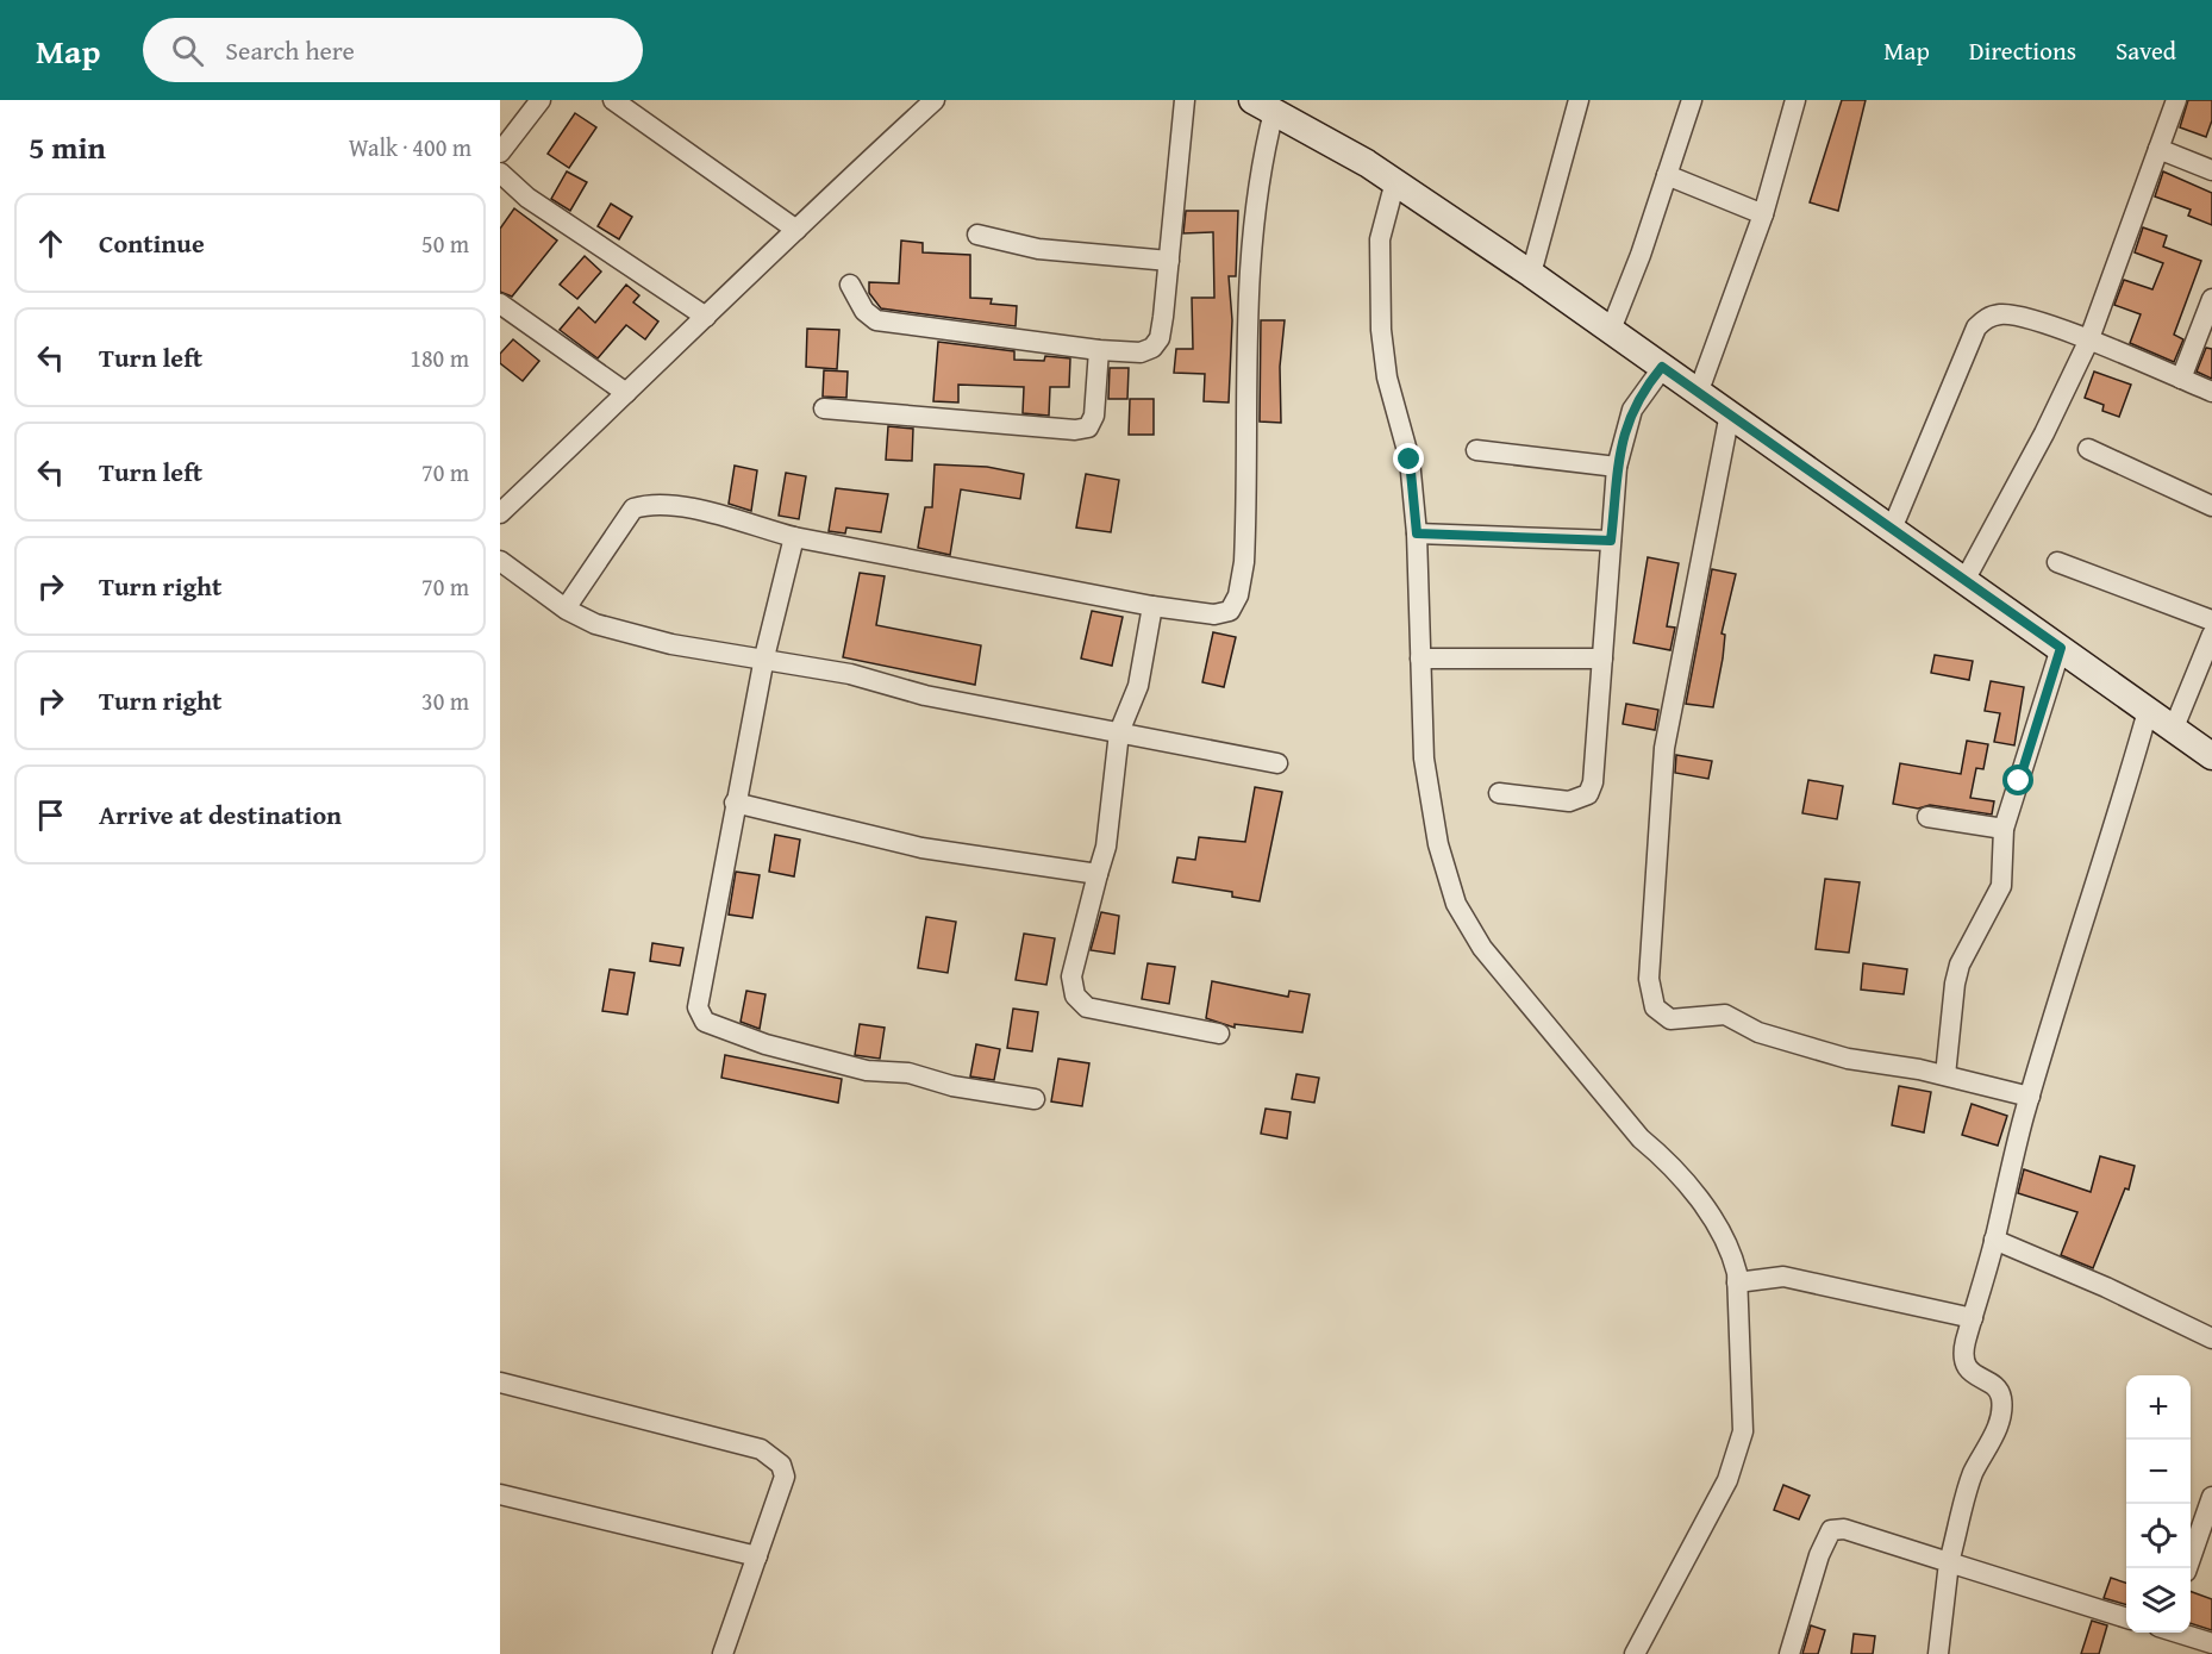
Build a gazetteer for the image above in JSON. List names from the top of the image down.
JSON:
{
  "page": {
    "header": "Map",
    "search": "Search here",
    "nav": ["Map", "Directions", "Saved"],
    "heading": ["5 min", "Walk · 400 m"],
    "list": [
      ["Continue", "50 m"],
      ["Turn left", "180 m"],
      ["Turn left", "70 m"],
      ["Turn right", "70 m"],
      ["Turn right", "30 m"],
      "Arrive at destination"
    ],
    "map_buttons": ["+", "−"]
  }
}
